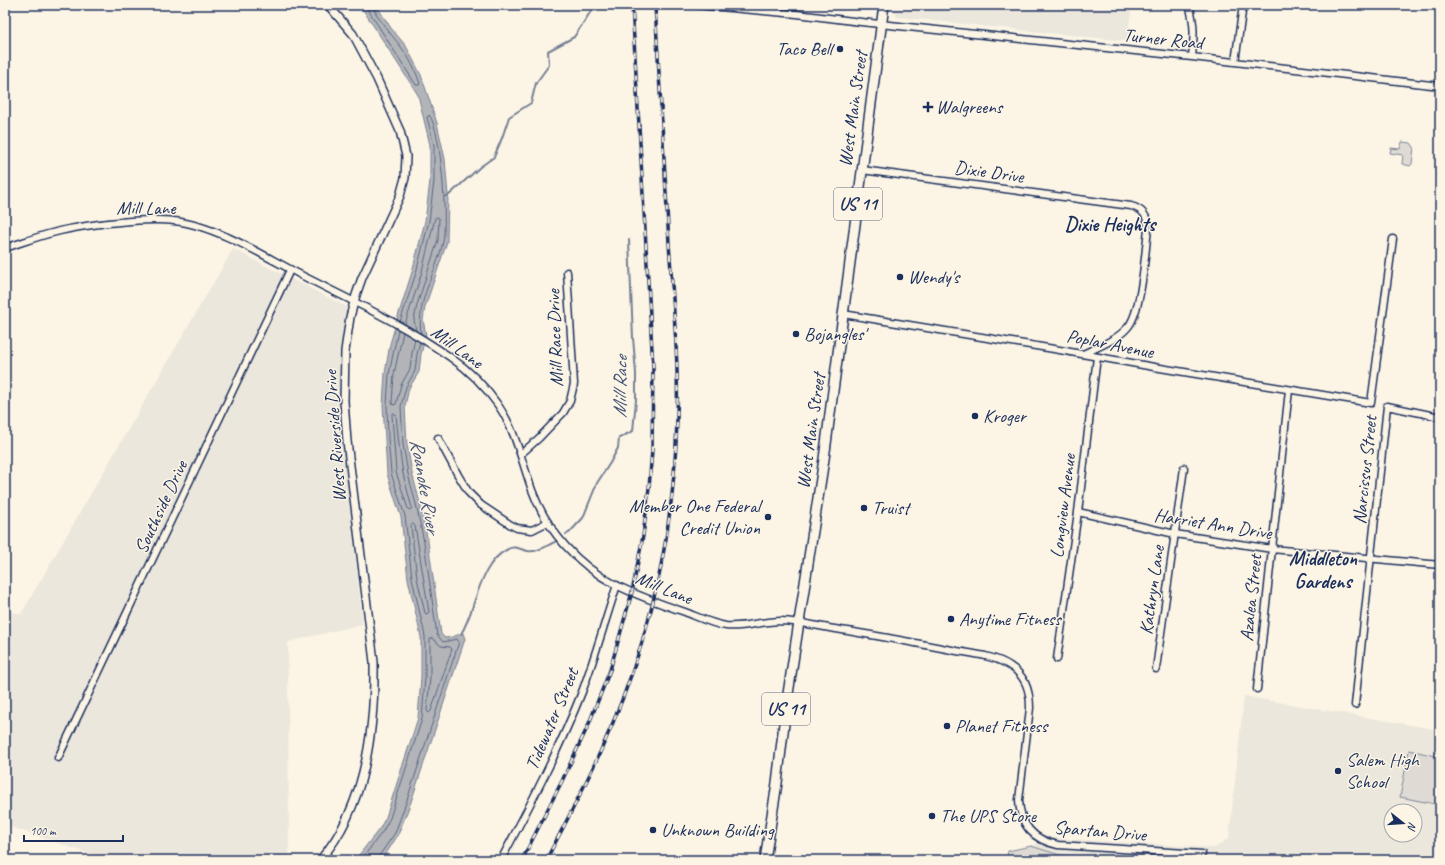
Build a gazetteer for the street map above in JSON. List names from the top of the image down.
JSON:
{
  "streets": {
    "main road": ["West Main Street", "US 11"],
    "street": [
      "Turner Road",
      "Dixie Drive",
      "Mill Lane",
      "Mill Race Drive",
      "Poplar Avenue",
      "West Riverside Drive",
      "Narcissus Street",
      "Longview Avenue",
      "Southside Drive",
      "Harriet Ann Drive",
      "Kathryn Lane",
      "Azalea Street",
      "Tidewater Street",
      "Spartan Drive"
    ]
  },
  "crossings": [
    ["Turner Road", "West Main Street"],
    ["West Main Street", "Dixie Drive"],
    ["West Main Street", "Mill Lane"],
    ["West Main Street", "Poplar Avenue"],
    ["West Main Street", "Spartan Drive"],
    ["Dixie Drive", "Poplar Avenue"],
    ["Mill Lane", "Mill Race Drive"],
    ["Mill Lane", "West Riverside Drive"],
    ["Mill Lane", "Southside Drive"],
    ["Mill Lane", "Tidewater Street"],
    ["Mill Lane", "Spartan Drive"],
    ["Poplar Avenue", "Narcissus Street"],
    ["Poplar Avenue", "Longview Avenue"],
    ["Poplar Avenue", "Azalea Street"],
    ["Narcissus Street", "Harriet Ann Drive"],
    ["Longview Avenue", "Harriet Ann Drive"],
    ["Harriet Ann Drive", "Kathryn Lane"],
    ["Harriet Ann Drive", "Azalea Street"]
  ],
  "districts": ["Dixie Heights", "Middleton Gardens"],
  "water": ["Mill Race", "Roanoke River"],
  "places": {
    "other": [
      "Taco Bell",
      "Wendy's",
      "Bojangles'",
      "Kroger",
      "Truist",
      "Member One Federal Credit Union",
      "Anytime Fitness",
      "Planet Fitness",
      "Salem High School",
      "The UPS Store",
      "Unknown Building"
    ],
    "health": ["Walgreens"]
  },
  "scale_bar": "100 m",
  "north": "right"
}
